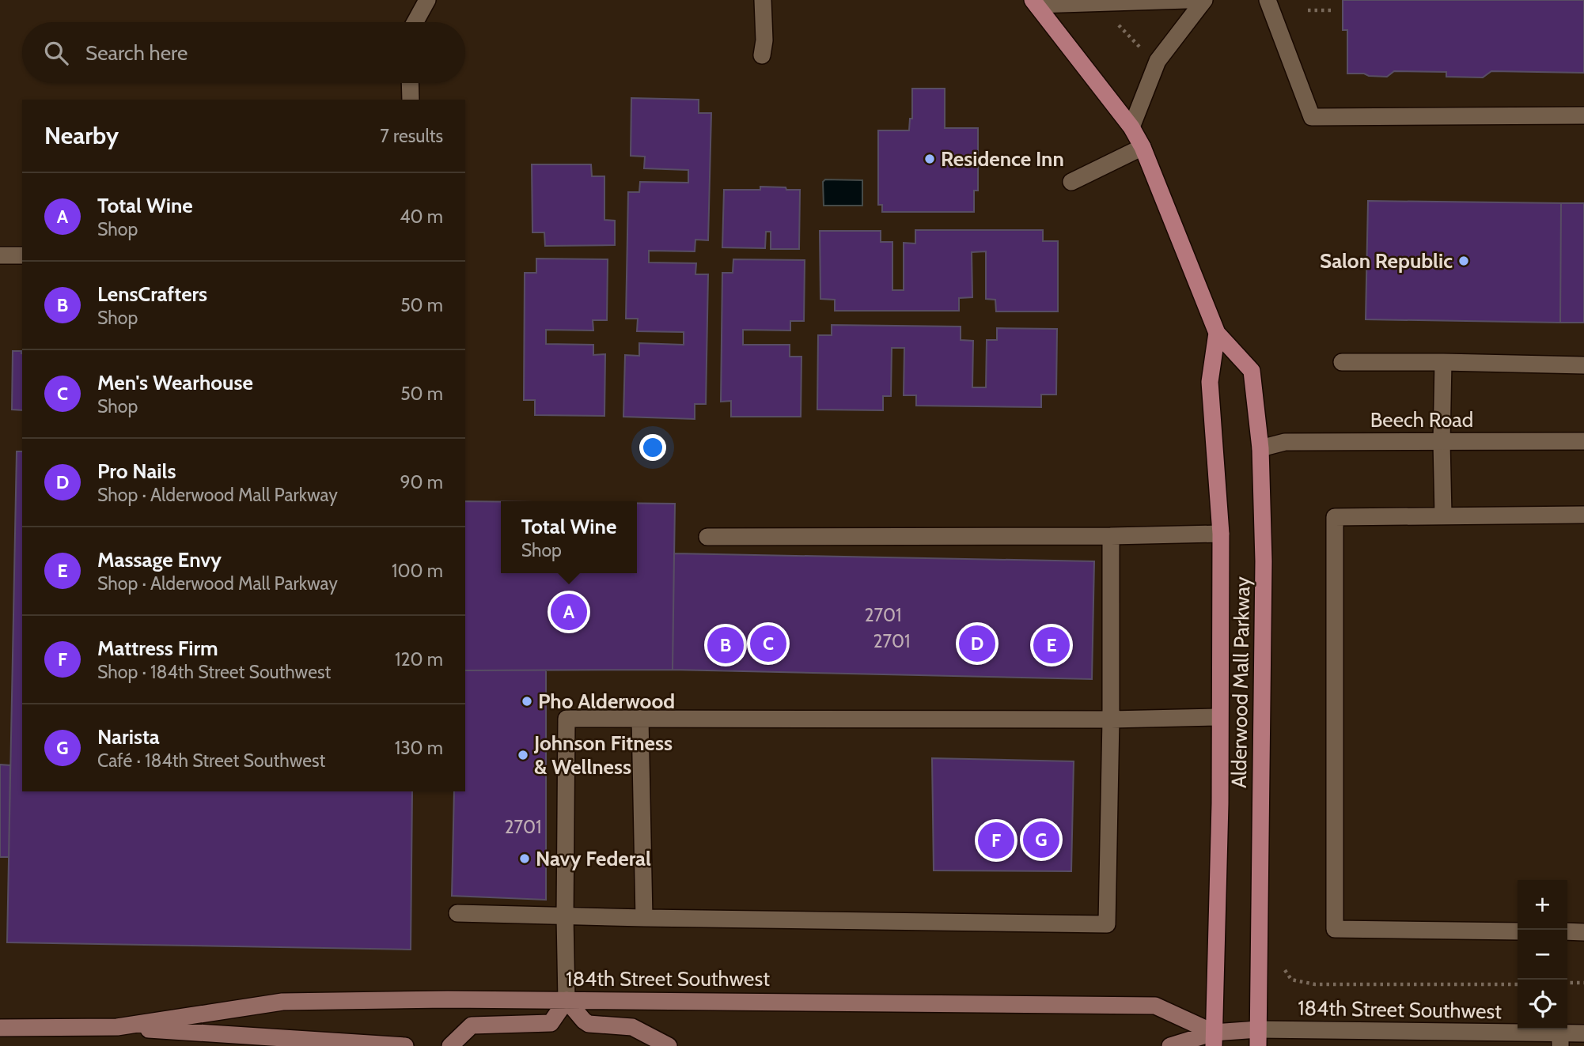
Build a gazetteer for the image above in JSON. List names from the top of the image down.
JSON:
{
  "streets": {
    "main road": ["Alderwood Mall Parkway", "184th Street Southwest"],
    "street": ["Beech Road"]
  },
  "crossings": [
    ["Beech Road", "Alderwood Mall Parkway"],
    ["Alderwood Mall Parkway", "184th Street Southwest"]
  ],
  "places": [
    "Residence Inn",
    "Salon Republic",
    "Pho Alderwood",
    "Johnson Fitness & Wellness",
    "Navy Federal"
  ],
  "house_numbers": ["2701", "2701", "2701"],
  "page": {
    "search": "Search here",
    "heading": ["Nearby", "7 results"],
    "list": [
      {
        "mark": "A",
        "name": "Total Wine",
        "note": "Shop",
        "value": "40 m"
      },
      {
        "mark": "B",
        "name": "LensCrafters",
        "note": "Shop",
        "value": "50 m"
      },
      {
        "mark": "C",
        "name": "Men's Wearhouse",
        "note": "Shop",
        "value": "50 m"
      },
      {
        "mark": "D",
        "name": "Pro Nails",
        "note": "Shop · Alderwood Mall Parkway",
        "value": "90 m"
      },
      {
        "mark": "E",
        "name": "Massage Envy",
        "note": "Shop · Alderwood Mall Parkway",
        "value": "100 m"
      },
      {
        "mark": "F",
        "name": "Mattress Firm",
        "note": "Shop · 184th Street Southwest",
        "value": "120 m"
      },
      {
        "mark": "G",
        "name": "Narista",
        "note": "Café · 184th Street Southwest",
        "value": "130 m"
      }
    ],
    "popup": ["Total Wine", "Shop"],
    "pins": [
      "A",
      "C",
      "D",
      "B",
      "E",
      "G",
      "F"
    ],
    "map_buttons": ["+", "−"]
  }
}
